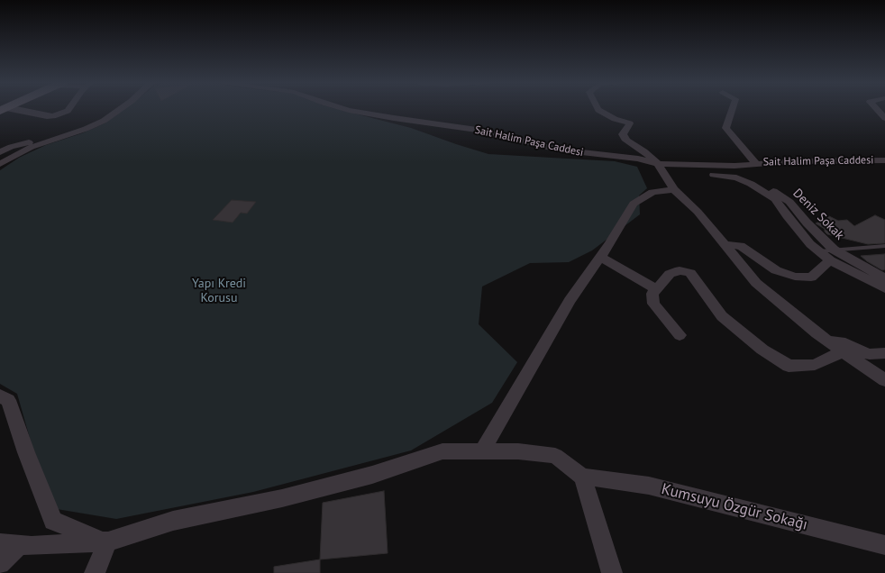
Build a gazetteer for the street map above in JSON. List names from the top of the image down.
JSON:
{
  "streets": {
    "street": ["Sait Halim Paşa Caddesi", "Deniz Sokak", "Kumsuyu Özgür Sokağı"]
  },
  "crossings": [
    ["Sait Halim Paşa Caddesi", "Deniz Sokak"]
  ],
  "parks": ["Yapı Kredi Korusu"]
}
